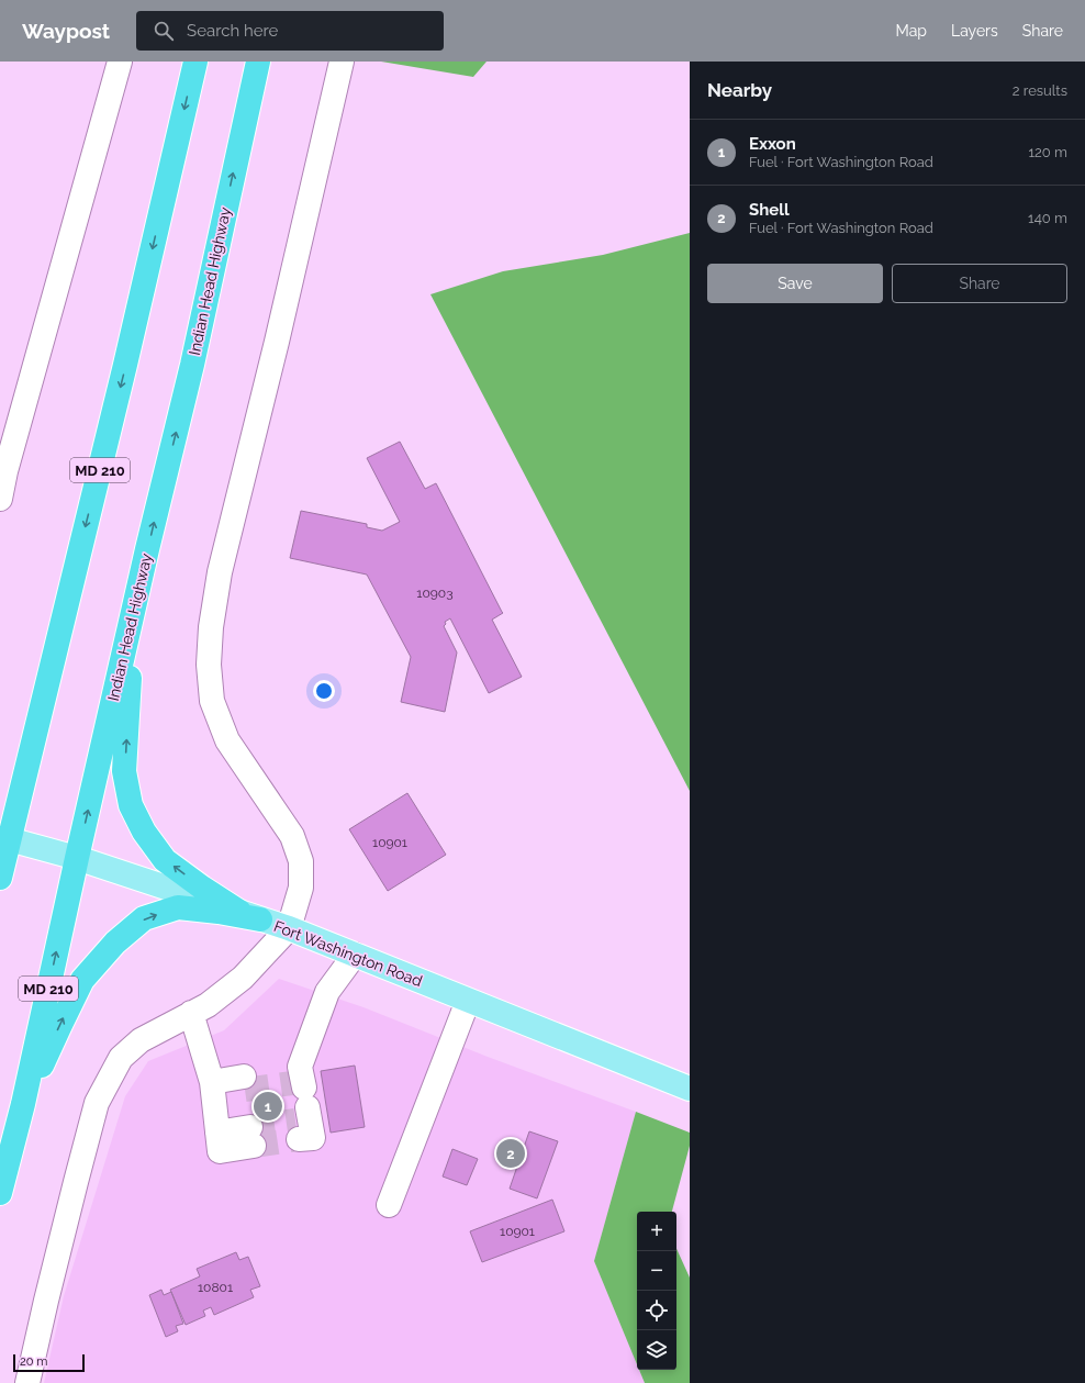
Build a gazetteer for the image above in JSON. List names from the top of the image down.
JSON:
{
  "streets": {
    "highway": ["Indian Head Highway", "MD 210"],
    "main road": ["Fort Washington Road"]
  },
  "crossings": [
    ["Indian Head Highway", "Fort Washington Road"],
    ["MD 210", "Fort Washington Road"]
  ],
  "house_numbers": [
    "10903",
    "10901",
    "10901",
    "10801"
  ],
  "scale_bar": "20 m",
  "page": {
    "header": "Waypost",
    "search": "Search here",
    "nav": ["Map", "Layers", "Share"],
    "heading": ["Nearby", "2 results"],
    "list": [
      {
        "mark": "1",
        "name": "Exxon",
        "note": "Fuel · Fort Washington Road",
        "value": "120 m"
      },
      {
        "mark": "2",
        "name": "Shell",
        "note": "Fuel · Fort Washington Road",
        "value": "140 m"
      }
    ],
    "buttons": ["Save", "Share"],
    "pins": ["1", "2"],
    "map_buttons": ["+", "−"],
    "scale": "20 m"
  }
}
